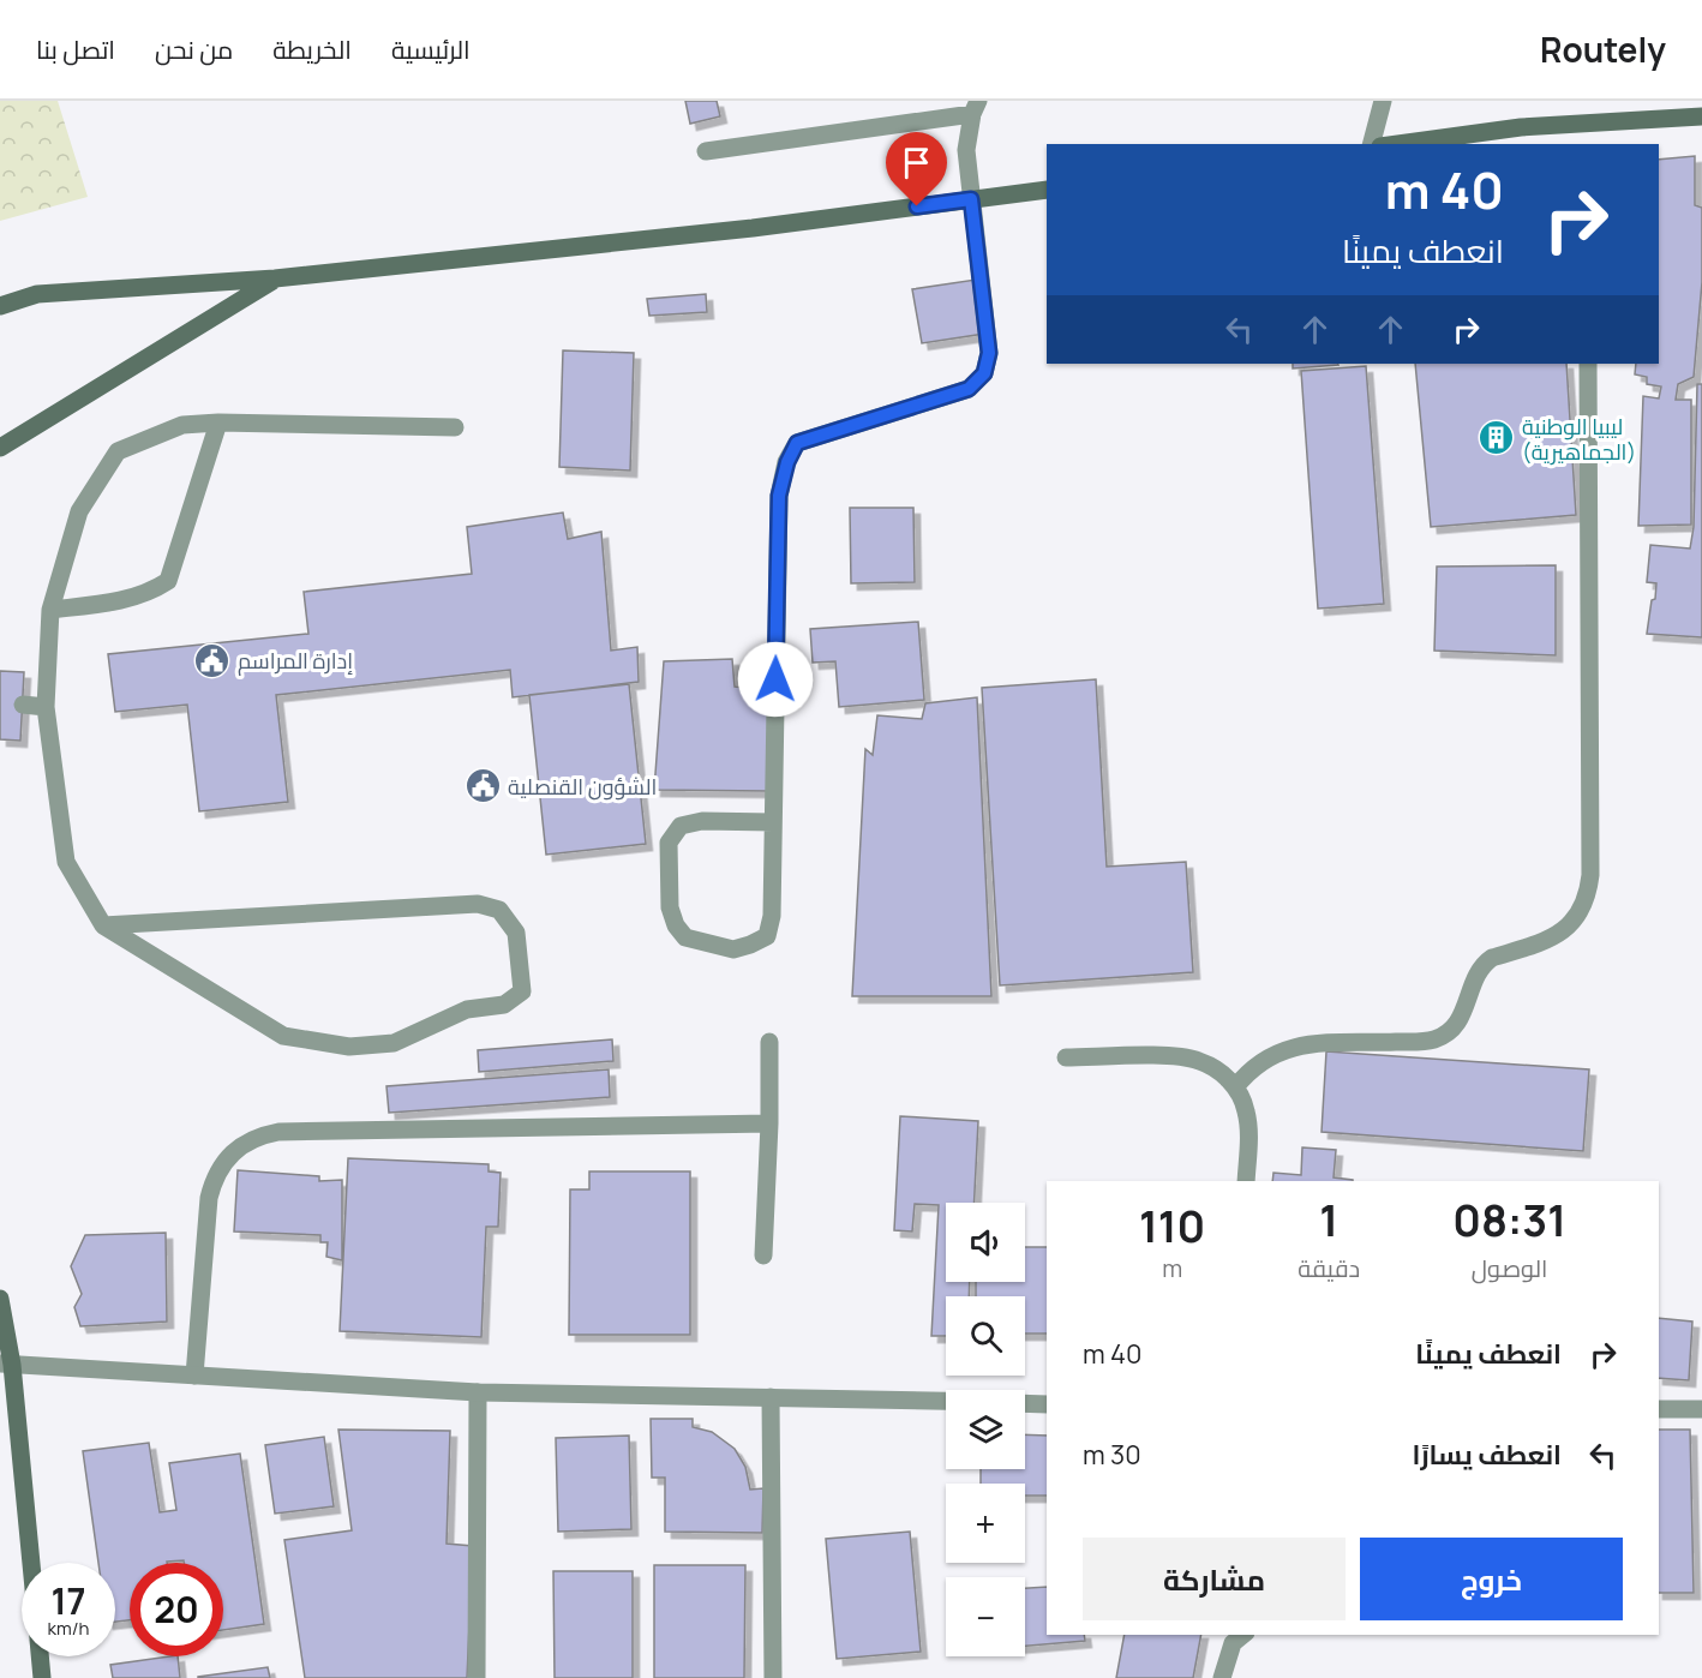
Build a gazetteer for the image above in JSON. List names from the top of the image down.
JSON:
{
  "places": {
    "building": ["ليبيا الوطنية (الجماهيرية)"],
    "public building": ["إدارة المراسم", "الشؤون القنصلية"]
  },
  "page": {
    "header": "Routely",
    "nav": [
      "الرئيسية",
      "الخريطة",
      "من نحن",
      "اتصل بنا"
    ],
    "turn": ["40 m", "انعطف يمينًا"],
    "eta": [
      "08:31",
      "الوصول",
      "1",
      "دقيقة",
      "110",
      "m"
    ],
    "map_buttons": ["+", "−"],
    "list": [
      {
        "name": "انعطف يمينًا",
        "value": "40 m"
      },
      {
        "name": "انعطف يسارًا",
        "value": "30 m"
      }
    ],
    "buttons": ["خروج", "مشاركة"],
    "speed": "17 km/h",
    "limit": "20"
  }
}
